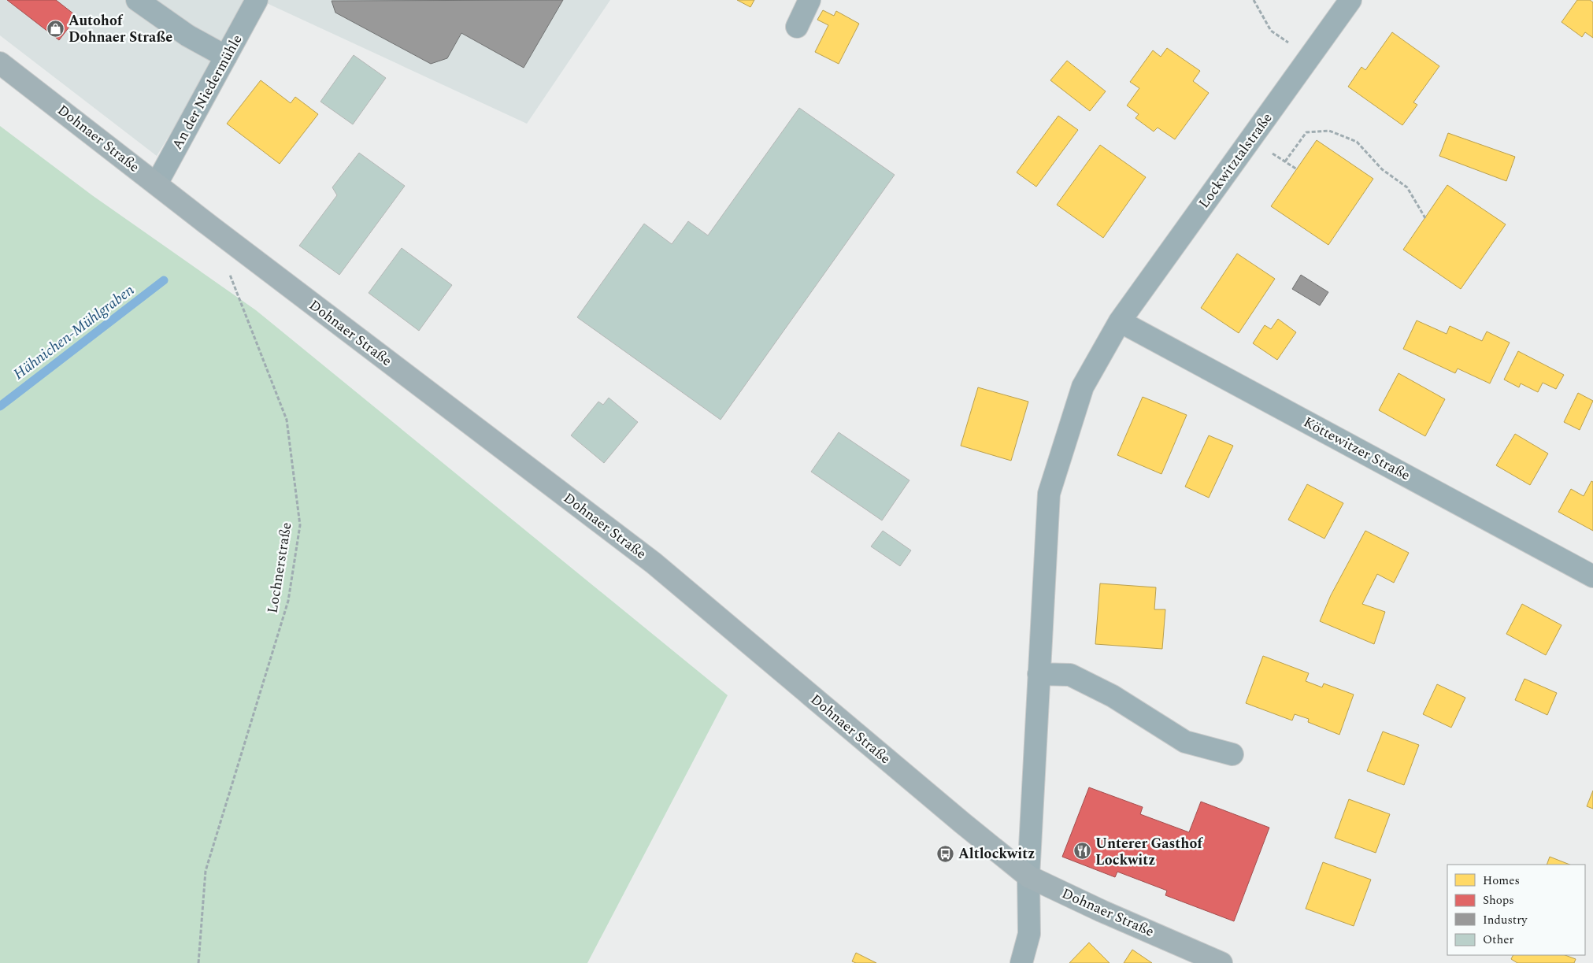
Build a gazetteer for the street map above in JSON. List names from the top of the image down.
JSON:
{
  "streets": {
    "main road": ["Dohnaer Straße"],
    "street": ["An der Niedermühle", "Lockwitztalstraße", "Köttewitzer Straße"],
    "path": ["Lochnerstraße"]
  },
  "crossings": [
    ["An der Niedermühle", "Dohnaer Straße"],
    ["Dohnaer Straße", "Lockwitztalstraße"],
    ["Lockwitztalstraße", "Köttewitzer Straße"]
  ],
  "water": ["Hähnichen-Mühlgraben"],
  "places": {
    "shop": ["Autohof Dohnaer Straße"],
    "restaurant": ["Unterer Gasthof Lockwitz"],
    "bus stop": ["Altlockwitz"]
  },
  "legend": [
    "Homes",
    "Shops",
    "Industry",
    "Other"
  ]
}
